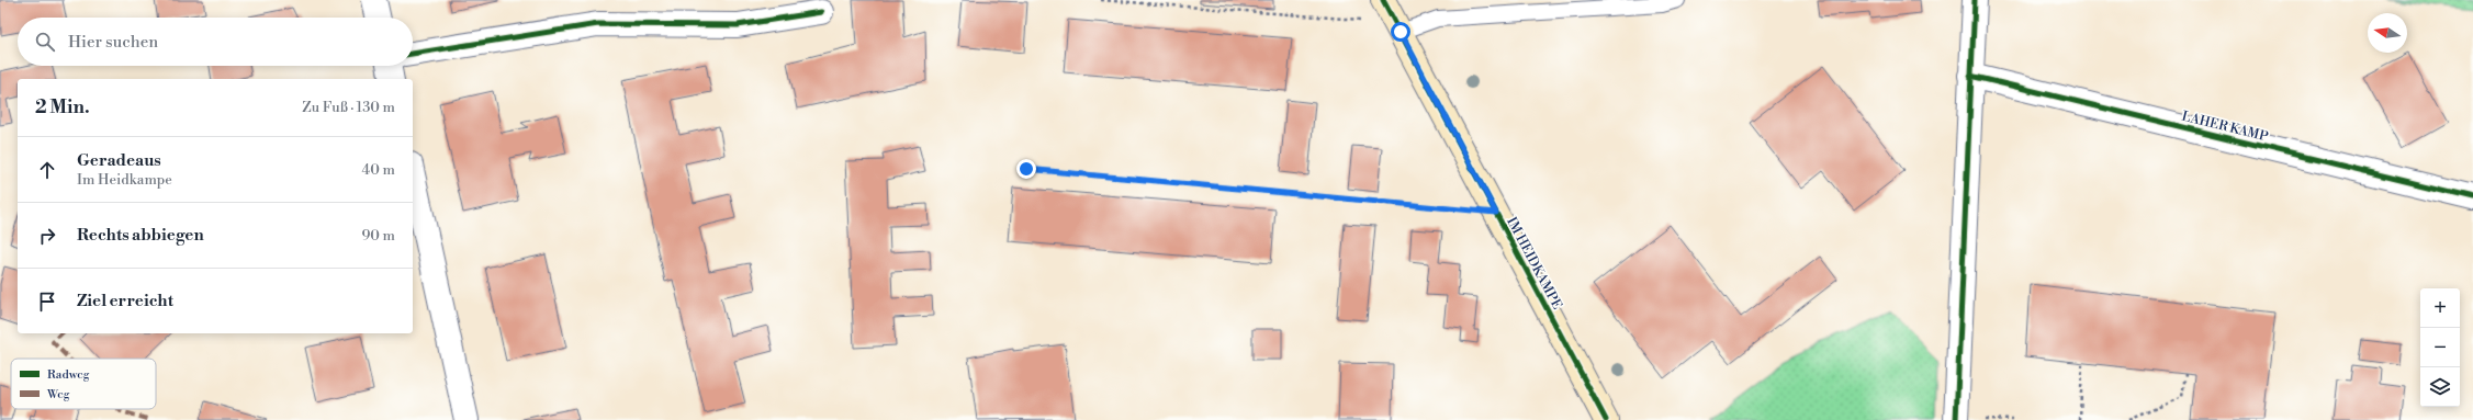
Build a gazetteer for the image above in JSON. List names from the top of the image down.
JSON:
{
  "streets": {
    "street": ["LAHER KAMP", "IM HEIDKAMPE"]
  },
  "legend": ["Radweg", "Weg"],
  "north": "left",
  "page": {
    "search": "Hier suchen",
    "heading": ["2 Min.", "Zu Fuß · 130 m"],
    "list": [
      ["Geradeaus", "Im Heidkampe", "40 m"],
      ["Rechts abbiegen", "90 m"],
      "Ziel erreicht"
    ],
    "map_buttons": ["+", "−"]
  }
}
